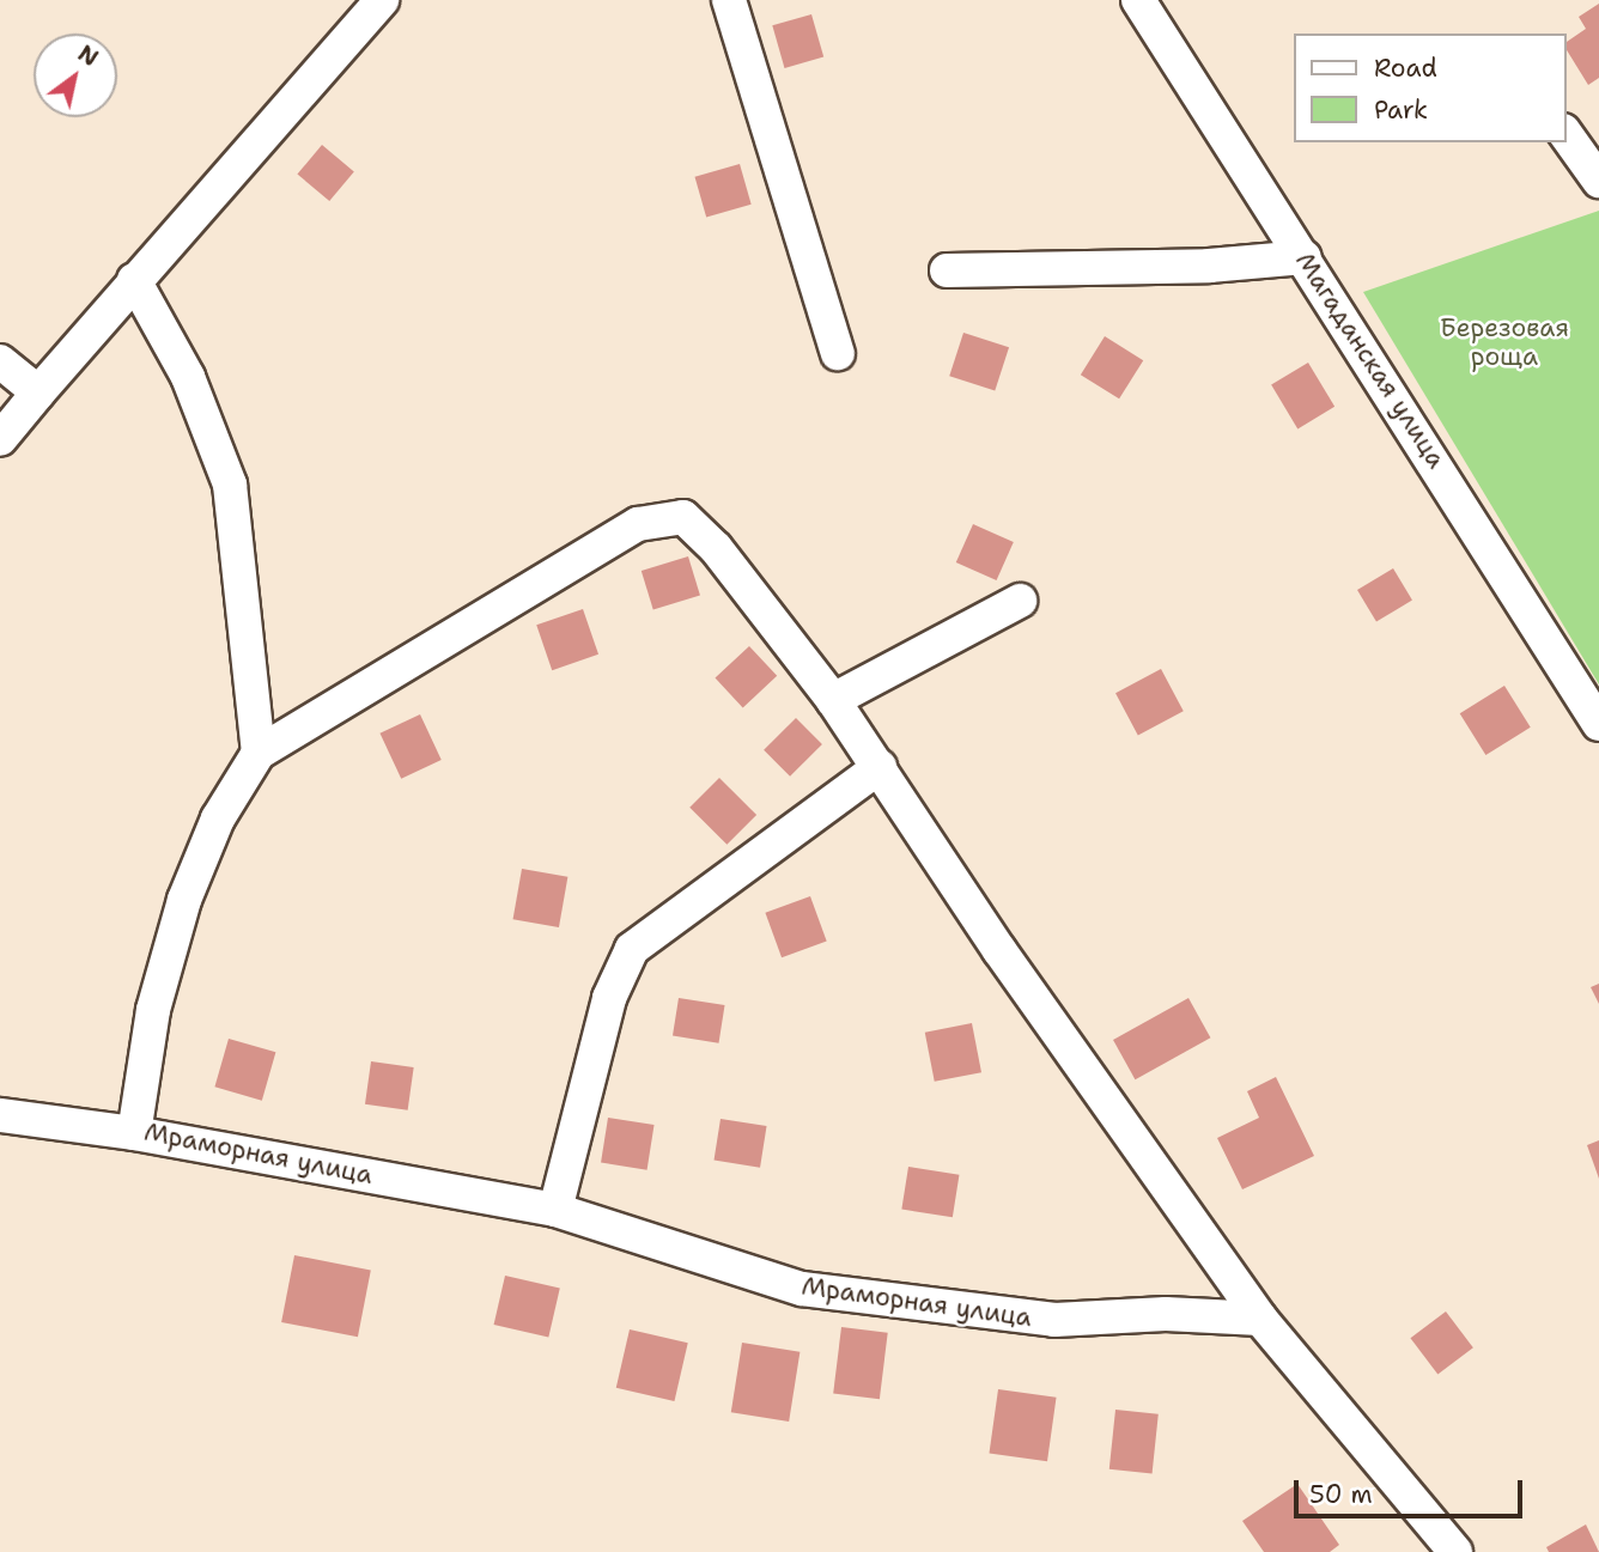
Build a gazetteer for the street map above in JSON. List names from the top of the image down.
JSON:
{
  "streets": {
    "street": ["Магаданская улица", "Мраморная улица"]
  },
  "parks": ["Березовая роща"],
  "legend": ["Road", "Park"],
  "scale_bar": "50 m",
  "north": "top right"
}
